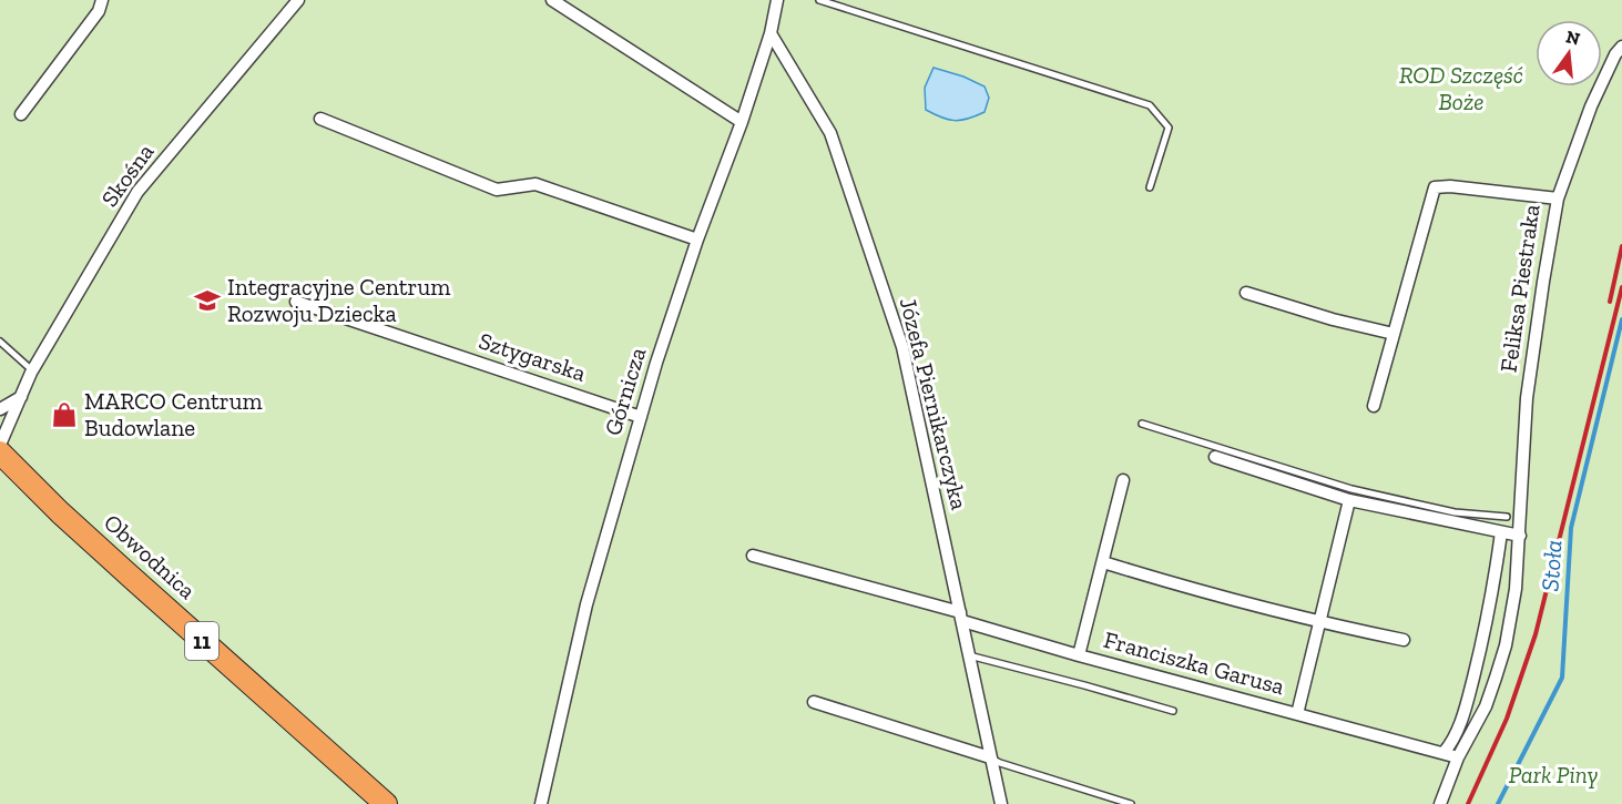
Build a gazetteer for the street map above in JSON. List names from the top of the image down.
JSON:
{
  "streets": {
    "highway": ["Obwodnica", "11"],
    "street": [
      "Skośna",
      "Feliksa Piestraka",
      "Sztygarska",
      "Górnicza",
      "Józefa Piernikarczyka",
      "Franciszka Garusa"
    ]
  },
  "crossings": [
    ["Feliksa Piestraka", "Franciszka Garusa"],
    ["Sztygarska", "Górnicza"],
    ["Górnicza", "Józefa Piernikarczyka"],
    ["Józefa Piernikarczyka", "Franciszka Garusa"]
  ],
  "water": ["Stoła"],
  "parks": ["ROD Szczęść Boże", "Park Piny"],
  "places": {
    "school or university": ["Integracyjne Centrum Rozwoju Dziecka"],
    "shop": ["MARCO Centrum Budowlane"]
  },
  "north": "top"
}
